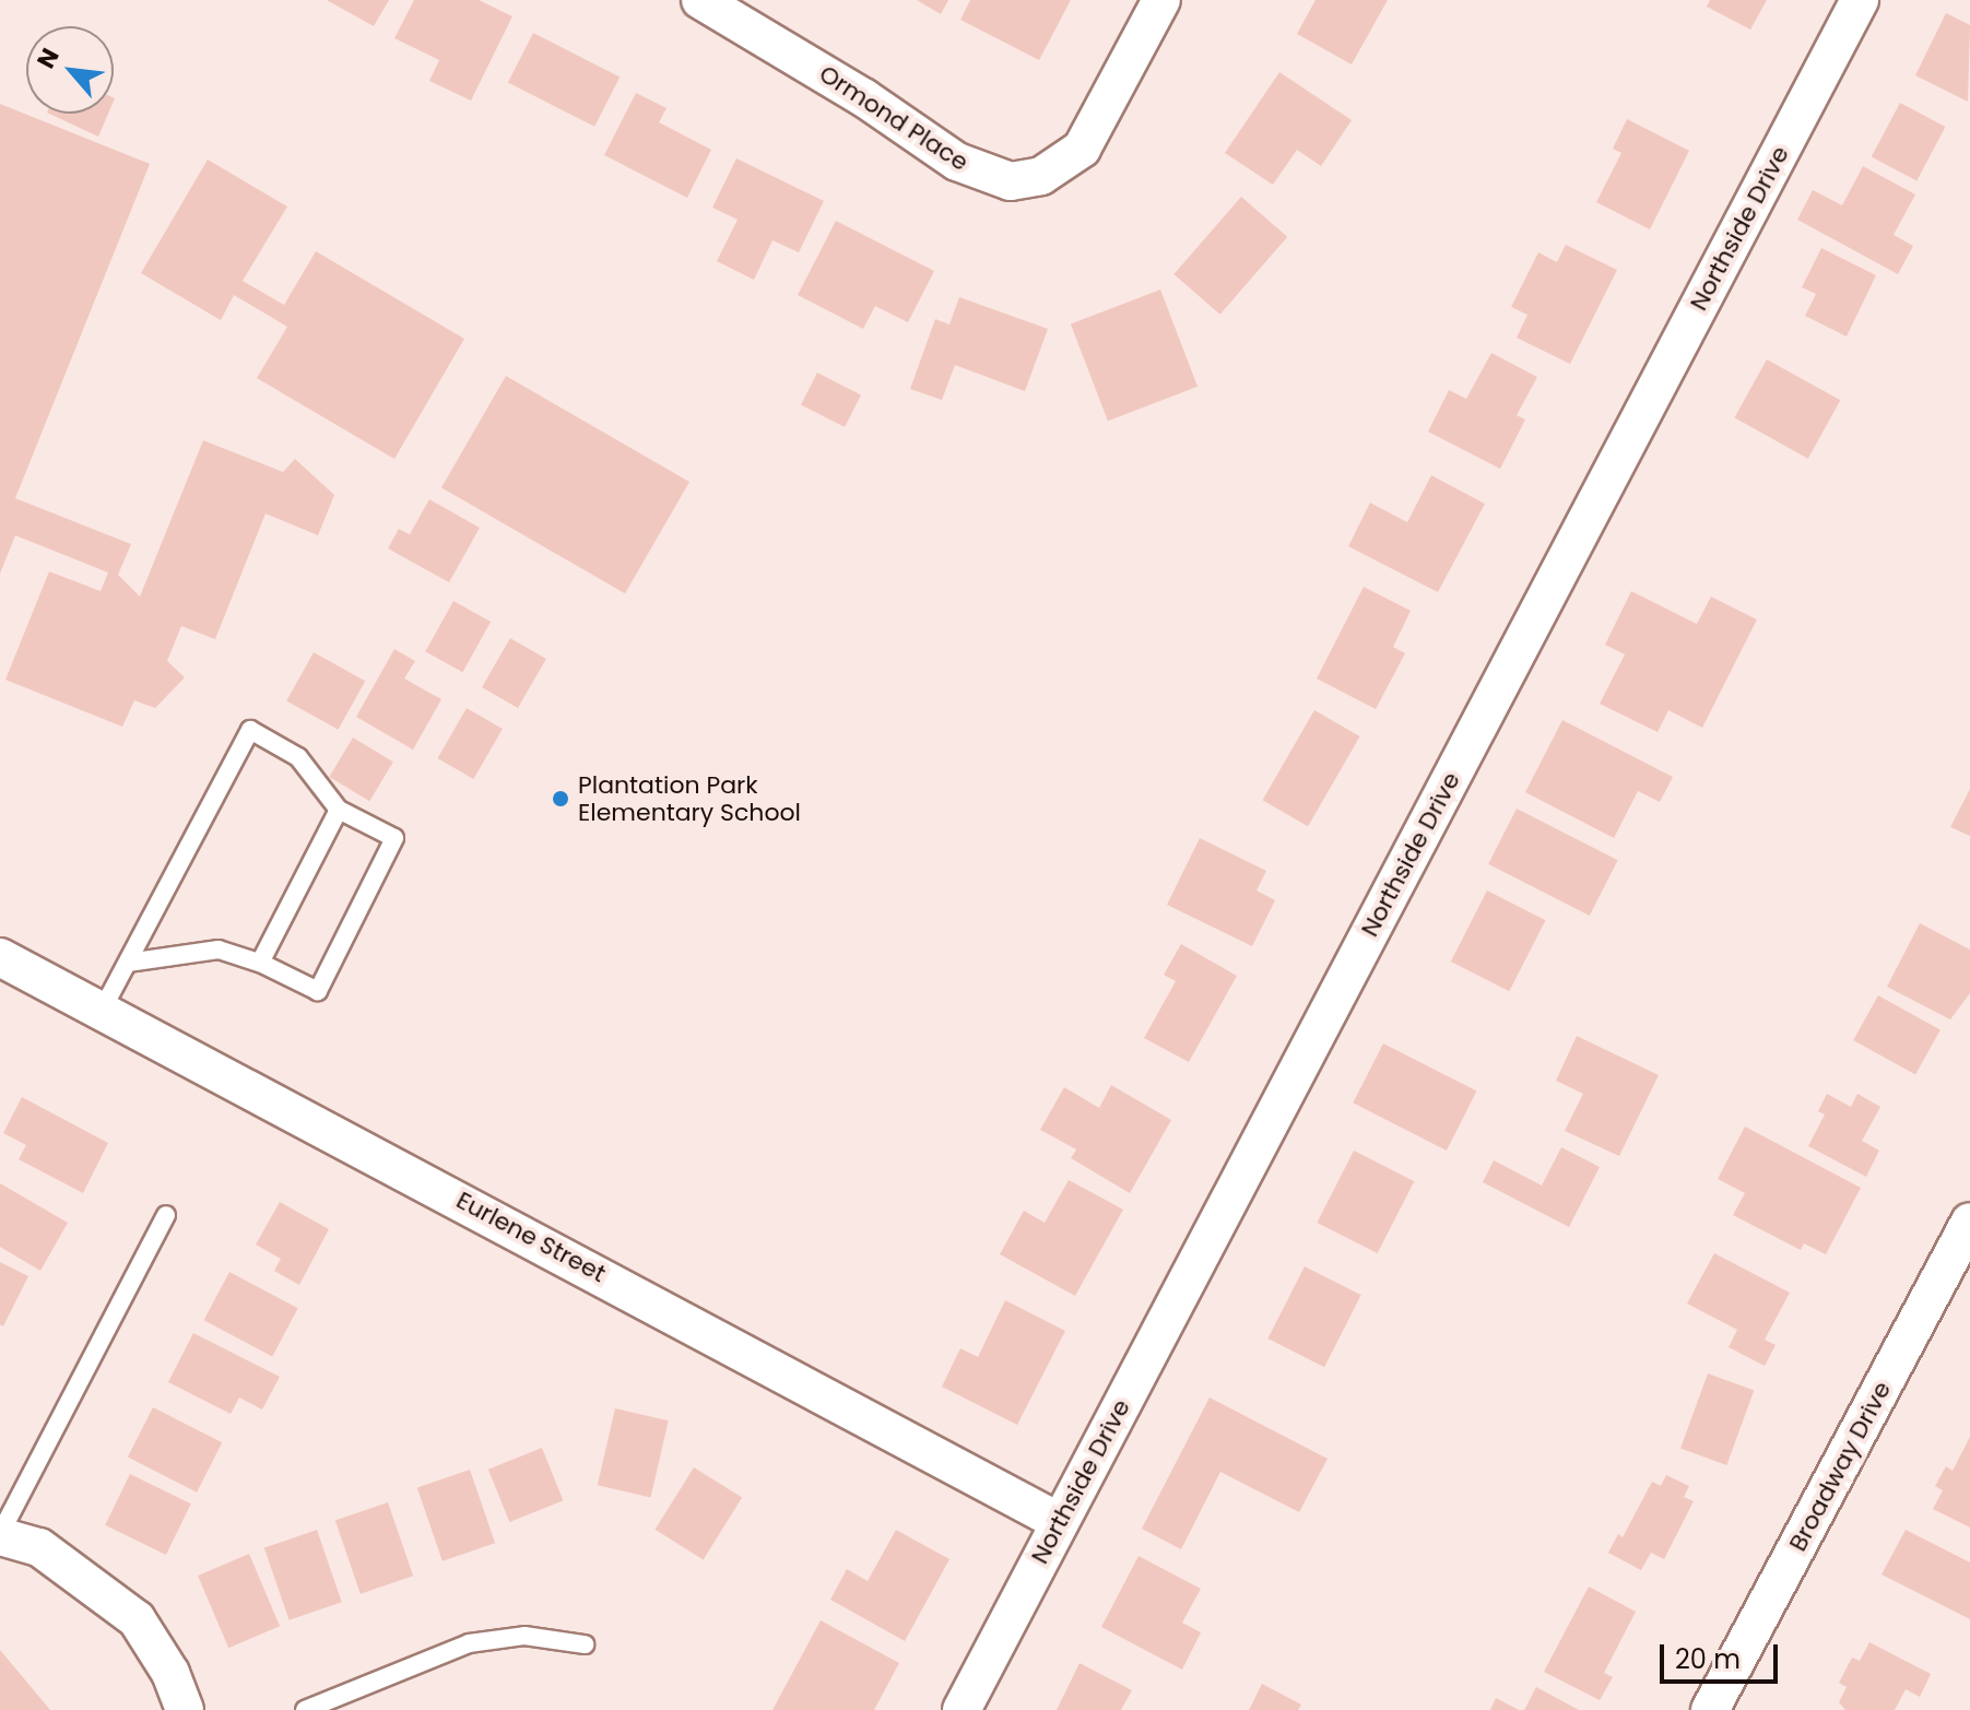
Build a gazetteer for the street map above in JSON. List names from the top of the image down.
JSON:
{
  "streets": {
    "street": [
      "Ormond Place",
      "Northside Drive",
      "Eurlene Street",
      "Broadway Drive"
    ]
  },
  "crossings": [
    ["Northside Drive", "Eurlene Street"]
  ],
  "places": ["Plantation Park Elementary School"],
  "scale_bar": "20 m",
  "north": "top left"
}
